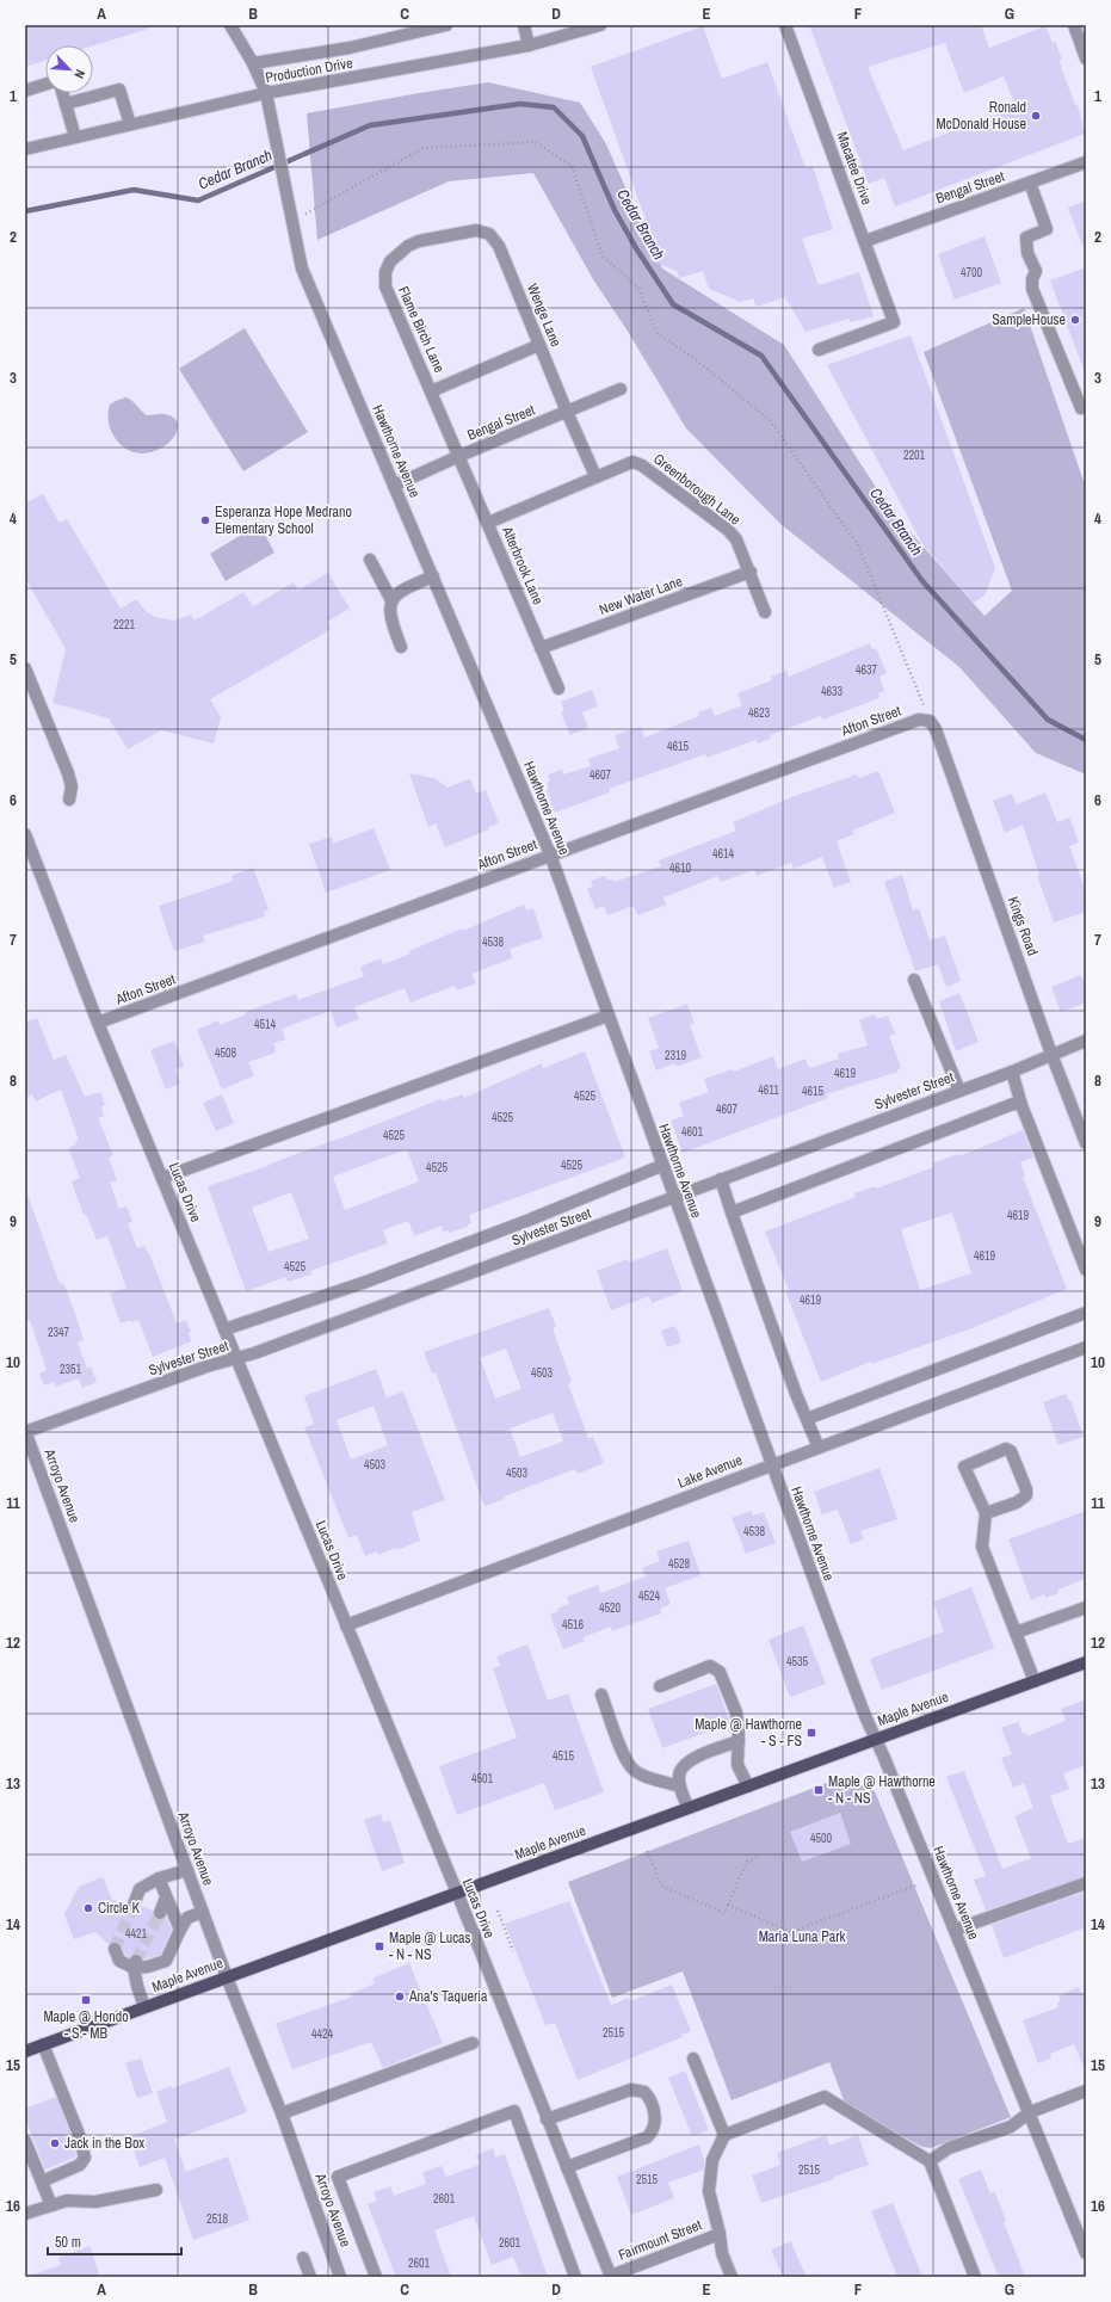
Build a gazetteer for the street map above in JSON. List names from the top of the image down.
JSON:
{
  "streets": {
    "main road": ["Maple Avenue"],
    "street": [
      "Production Drive",
      "Macatee Drive",
      "Bengal Street",
      "Wenge Lane",
      "Flame Birch Lane",
      "Hawthorne Avenue",
      "Greenborough Lane",
      "Alterbrook Lane",
      "New Water Lane",
      "Afton Street",
      "Kings Road",
      "Sylvester Street",
      "Lucas Drive",
      "Lake Avenue",
      "Arroyo Avenue",
      "Fairmount Street"
    ]
  },
  "crossings": [
    ["Production Drive", "Hawthorne Avenue"],
    ["Macatee Drive", "Bengal Street"],
    ["Bengal Street", "Wenge Lane"],
    ["Bengal Street", "Flame Birch Lane"],
    ["Bengal Street", "Hawthorne Avenue"],
    ["Bengal Street", "Alterbrook Lane"],
    ["Wenge Lane", "Flame Birch Lane"],
    ["Wenge Lane", "Greenborough Lane"],
    ["Flame Birch Lane", "Alterbrook Lane"],
    ["Hawthorne Avenue", "Afton Street"],
    ["Hawthorne Avenue", "Sylvester Street"],
    ["Hawthorne Avenue", "Lake Avenue"],
    ["Hawthorne Avenue", "Maple Avenue"],
    ["Greenborough Lane", "Alterbrook Lane"],
    ["Greenborough Lane", "New Water Lane"],
    ["Alterbrook Lane", "New Water Lane"],
    ["Afton Street", "Kings Road"],
    ["Afton Street", "Lucas Drive"],
    ["Kings Road", "Sylvester Street"],
    ["Sylvester Street", "Lucas Drive"],
    ["Sylvester Street", "Arroyo Avenue"],
    ["Lucas Drive", "Lake Avenue"],
    ["Lucas Drive", "Maple Avenue"],
    ["Lucas Drive", "Fairmount Street"],
    ["Arroyo Avenue", "Maple Avenue"]
  ],
  "water": ["Cedar Branch"],
  "parks": ["Maria Luna Park"],
  "places": {
    "other": [
      "Ronald McDonald House",
      "SampleHouse",
      "Esperanza Hope Medrano Elementary School",
      "Circle K",
      "Ana's Taqueria",
      "Jack in the Box"
    ],
    "transit": [
      "Maple @ Hawthorne - S - FS",
      "Maple @ Hawthorne - N - NS",
      "Maple @ Lucas - N - NS",
      "Maple @ Hondo - S - MB"
    ]
  },
  "house_numbers": [
    "4700",
    "2201",
    "2221",
    "4637",
    "4633",
    "4623",
    "4615",
    "4607",
    "4614",
    "4610",
    "4538",
    "4514",
    "4508",
    "2319",
    "4619",
    "4611",
    "4615",
    "4525",
    "4607",
    "4525",
    "4601",
    "4525",
    "4525",
    "4525",
    "4619",
    "4619",
    "4525",
    "4619",
    "2347",
    "2351",
    "4503",
    "4503",
    "4503",
    "4538",
    "4528",
    "4524",
    "4520",
    "4516",
    "4535",
    "4515",
    "4501",
    "4500",
    "4421",
    "2515",
    "4424",
    "2515",
    "2515",
    "2601",
    "2518",
    "2601",
    "2601"
  ],
  "scale_bar": "50 m",
  "north": "bottom right",
  "grid": {
    "columns": [
      "A",
      "B",
      "C",
      "D",
      "E",
      "F",
      "G"
    ],
    "rows": [
      "1",
      "2",
      "3",
      "4",
      "5",
      "6",
      "7",
      "8",
      "9",
      "10",
      "11",
      "12",
      "13",
      "14",
      "15",
      "16"
    ]
  }
}
